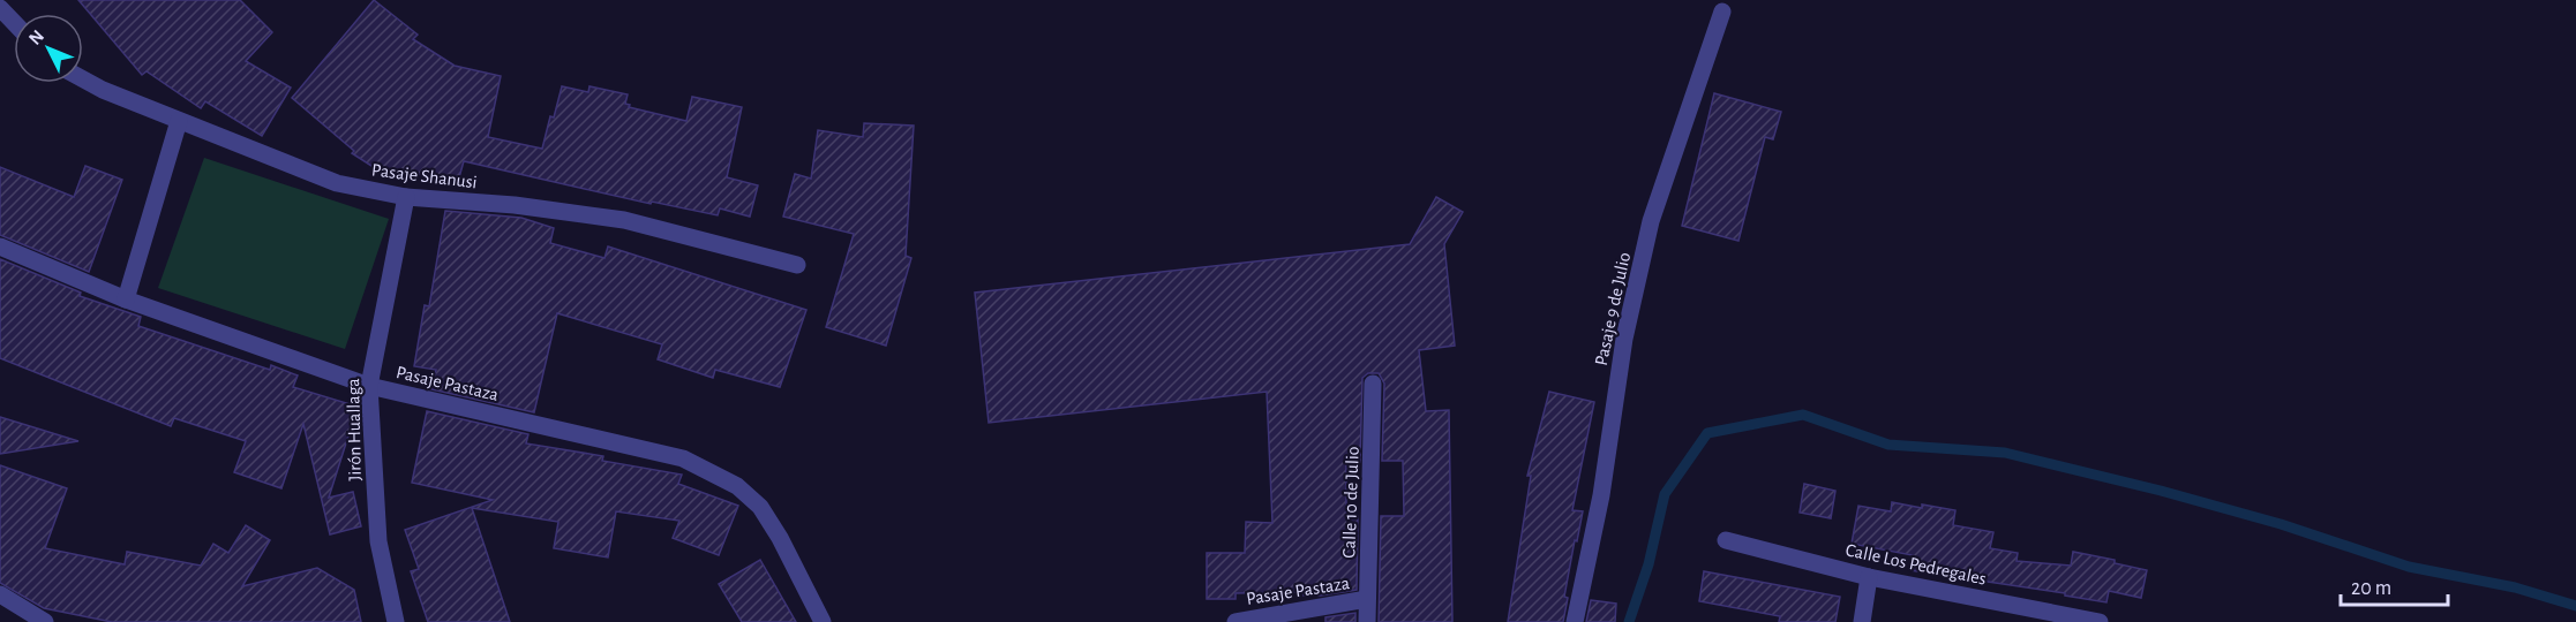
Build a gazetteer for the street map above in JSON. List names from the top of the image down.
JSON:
{
  "streets": {
    "street": [
      "Pasaje Shanusi",
      "Pasaje 9 de Julio",
      "Pasaje Pastaza",
      "Jirón Huallaga",
      "Calle 10 de Julio",
      "Calle Los Pedregales"
    ]
  },
  "crossings": [
    ["Pasaje Shanusi", "Jirón Huallaga"],
    ["Pasaje Pastaza", "Jirón Huallaga"],
    ["Pasaje Pastaza", "Calle 10 de Julio"]
  ],
  "scale_bar": "20 m",
  "north": "top left"
}
